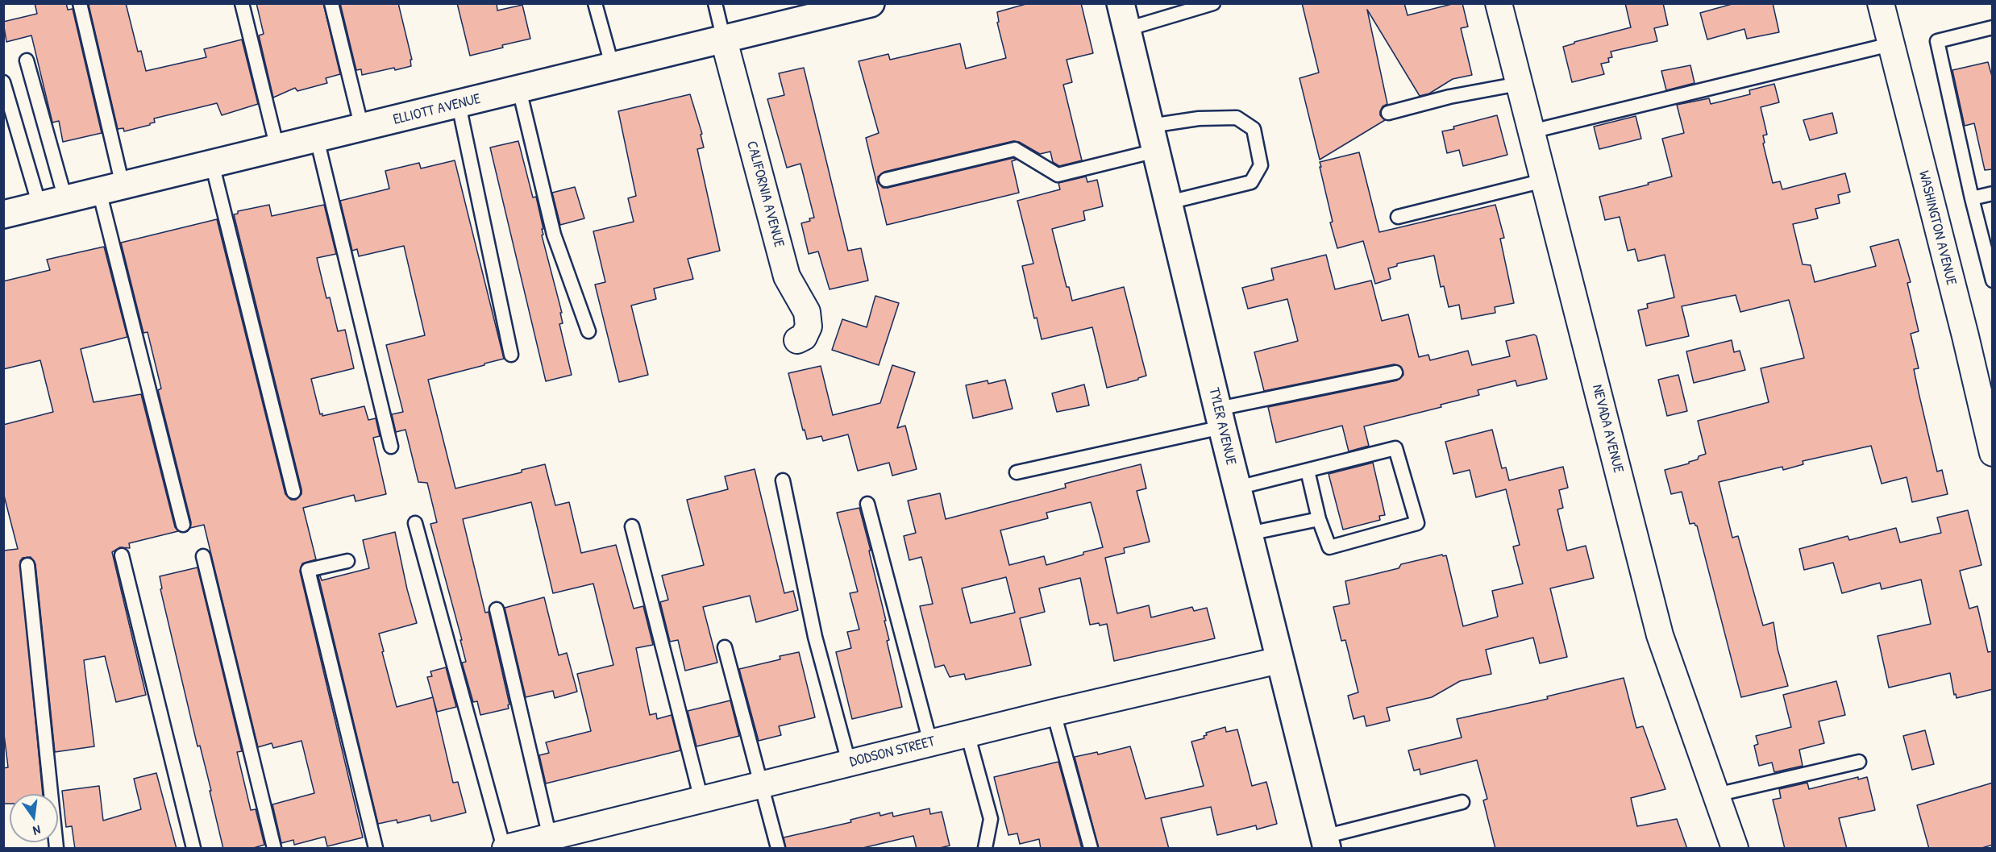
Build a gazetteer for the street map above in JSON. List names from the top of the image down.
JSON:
{
  "streets": {
    "street": [
      "ELLIOTT AVENUE",
      "CALIFORNIA AVENUE",
      "WASHINGTON AVENUE",
      "TYLER AVENUE",
      "NEVADA AVENUE",
      "DODSON STREET"
    ]
  },
  "crossings": [
    ["ELLIOTT AVENUE", "CALIFORNIA AVENUE"],
    ["TYLER AVENUE", "DODSON STREET"]
  ],
  "north": "bottom"
}
